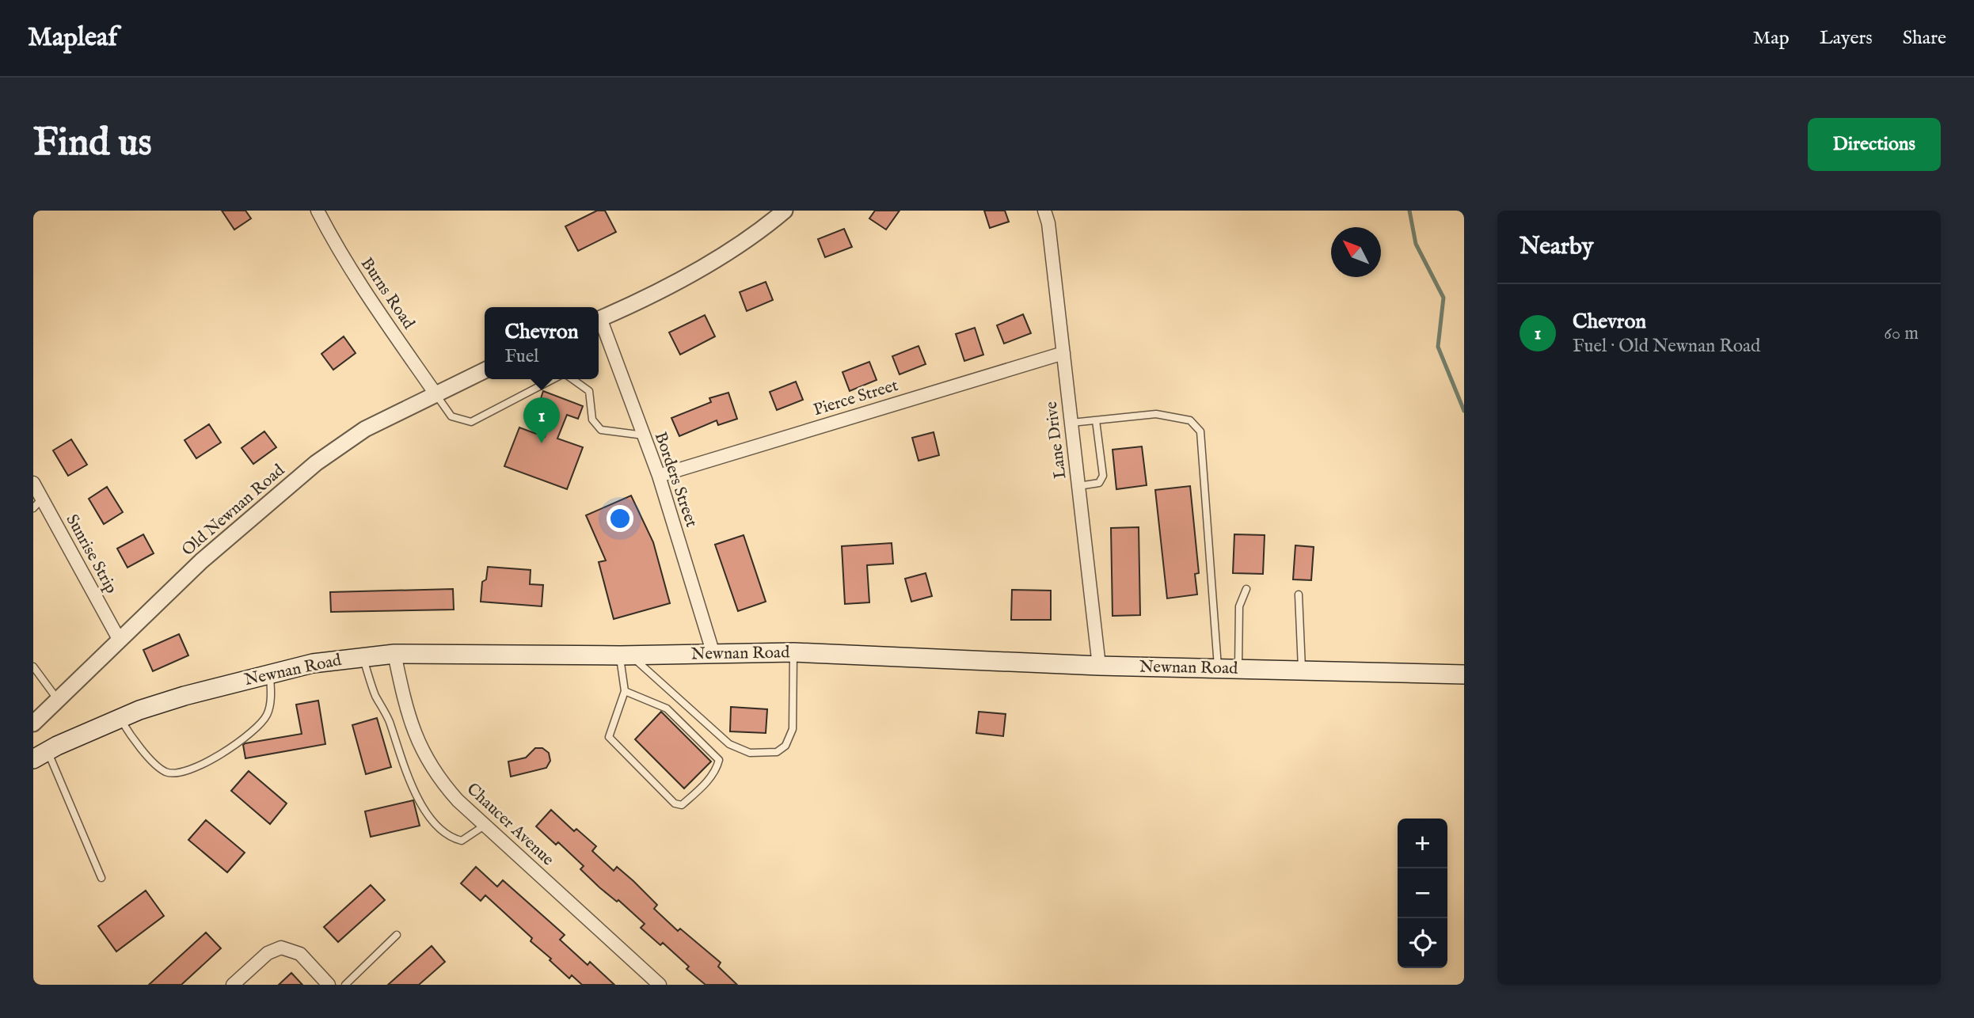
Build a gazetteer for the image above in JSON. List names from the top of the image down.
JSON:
{
  "streets": {
    "main road": ["Newnan Road"],
    "street": [
      "Burns Road",
      "Pierce Street",
      "Lane Drive",
      "Borders Street",
      "Old Newnan Road",
      "Sunrise Strip",
      "Chaucer Avenue"
    ]
  },
  "crossings": [
    ["Burns Road", "Old Newnan Road"],
    ["Pierce Street", "Lane Drive"],
    ["Pierce Street", "Borders Street"],
    ["Lane Drive", "Newnan Road"],
    ["Borders Street", "Newnan Road"],
    ["Old Newnan Road", "Sunrise Strip"],
    ["Newnan Road", "Chaucer Avenue"]
  ],
  "north": "top left",
  "page": {
    "header": "Mapleaf",
    "nav": ["Map", "Layers", "Share"],
    "buttons": "Directions",
    "title": "Find us",
    "heading": "Nearby",
    "list": [
      {
        "mark": "1",
        "name": "Chevron",
        "note": "Fuel · Old Newnan Road",
        "value": "60 m"
      }
    ],
    "popup": ["Chevron", "Fuel"],
    "pins": "1",
    "map_buttons": ["+", "−"]
  }
}
